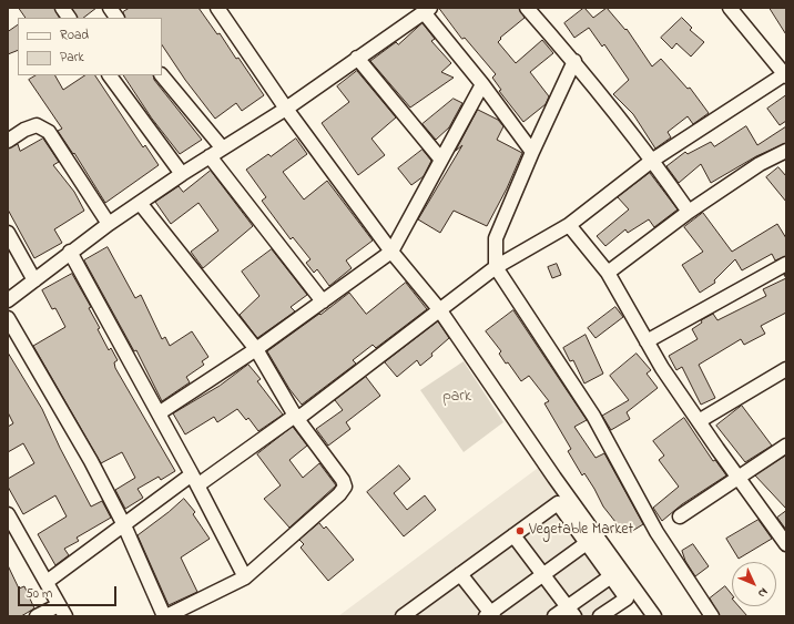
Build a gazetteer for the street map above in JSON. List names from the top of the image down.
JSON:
{
  "parks": ["park"],
  "places": ["Vegetable Market"],
  "legend": ["Road", "Park"],
  "scale_bar": "50 m",
  "north": "bottom right"
}
